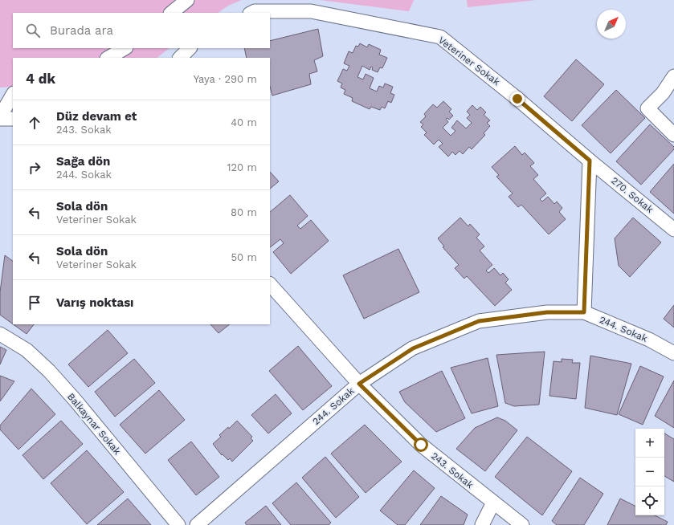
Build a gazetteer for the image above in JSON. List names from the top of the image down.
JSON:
{
  "streets": {
    "street": [
      "Veteriner Sokak",
      "270. Sokak",
      "244. Sokak",
      "Balkaynar Sokak",
      "243. Sokak"
    ]
  },
  "crossings": [
    ["Veteriner Sokak", "270. Sokak"],
    ["244. Sokak", "243. Sokak"]
  ],
  "north": "top right",
  "page": {
    "search": "Burada ara",
    "heading": ["4 dk", "Yaya · 290 m"],
    "list": [
      ["Düz devam et", "243. Sokak", "40 m"],
      ["Sağa dön", "244. Sokak", "120 m"],
      ["Sola dön", "Veteriner Sokak", "80 m"],
      ["Sola dön", "Veteriner Sokak", "50 m"],
      "Varış noktası"
    ],
    "map_buttons": ["+", "−"]
  }
}
